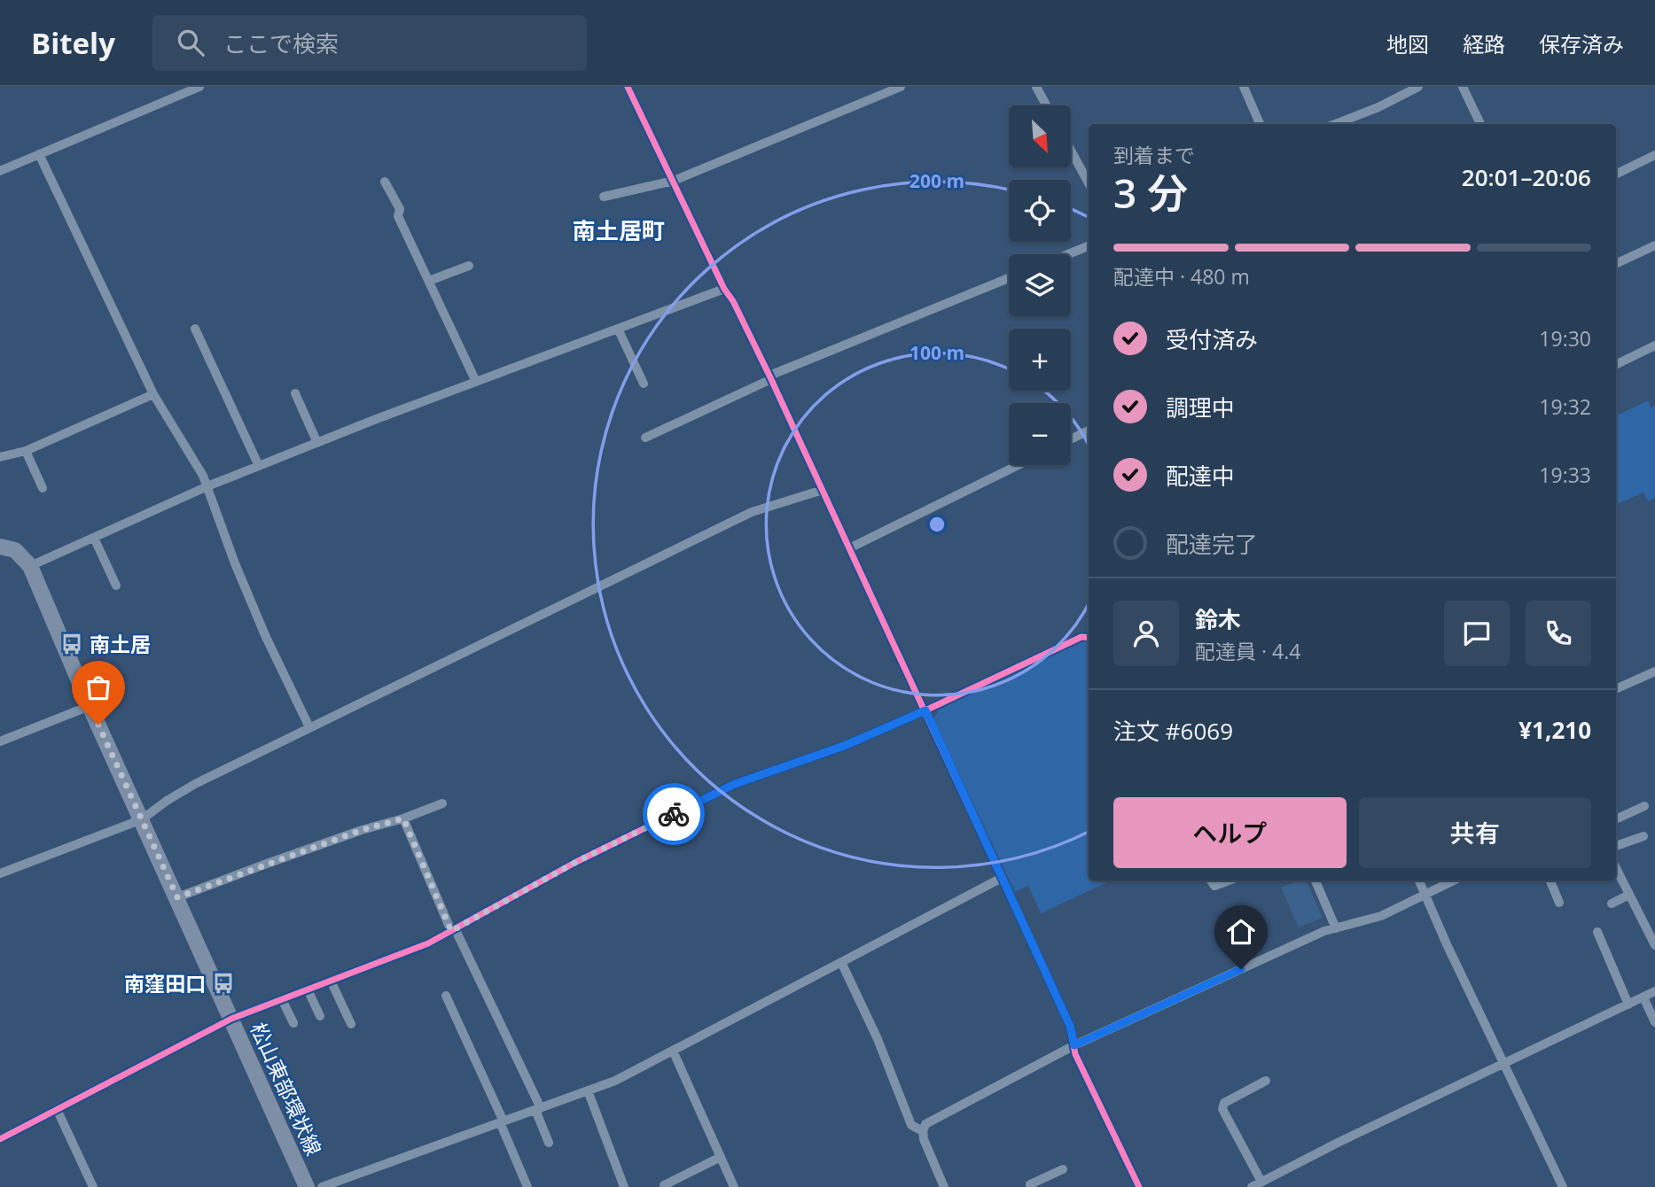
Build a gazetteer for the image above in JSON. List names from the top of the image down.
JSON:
{
  "streets": {
    "main road": ["松山東部環状線"]
  },
  "districts": ["南土居町"],
  "places": {
    "bus stop": ["南土居", "南窪田口"]
  },
  "north": "bottom right",
  "page": {
    "header": "Bitely",
    "search": "ここで検索",
    "nav": ["地図", "経路", "保存済み"],
    "map_buttons": ["+", "−"],
    "heading": ["3 分", "到着まで", "20:01–20:06"],
    "panel": [
      "鈴木",
      "配達員 · 4.4",
      "注文 #6069",
      "¥1,210"
    ],
    "bar": "配達中 · 480 m",
    "list": [
      ["受付済み", "19:30"],
      ["調理中", "19:32"],
      ["配達中", "19:33"],
      "配達完了"
    ],
    "buttons": ["ヘルプ", "共有"]
  },
  "rings": ["200 m", "100 m"]
}
